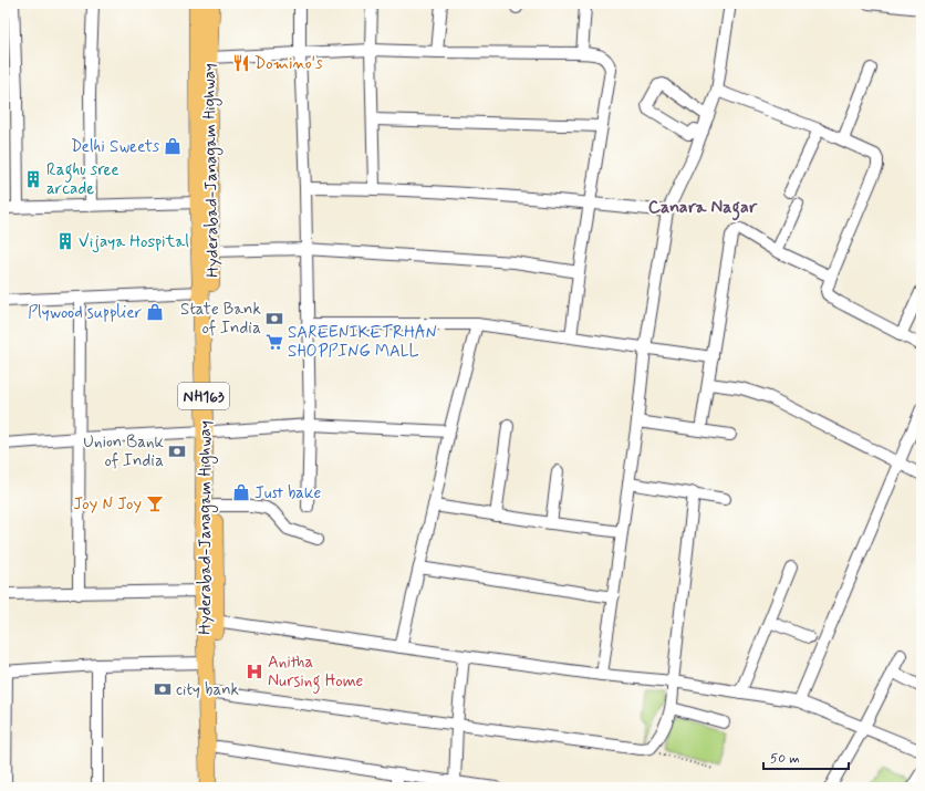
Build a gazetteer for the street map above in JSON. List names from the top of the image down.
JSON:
{
  "streets": {
    "highway": ["Hyderabad-Janagam Highway", "NH163"]
  },
  "districts": ["Canara Nagar"],
  "places": {
    "restaurant": ["Domino's"],
    "shop": ["Delhi Sweets", "Plywood supplier", "Just bake"],
    "building": ["Raghu sree arcade", "Vijaya Hospital"],
    "bank": ["State Bank of India", "Union Bank of India", "city bank"],
    "supermarket": ["SAREENIKETRHAN SHOPPING MALL"],
    "bar": ["Joy N Joy"],
    "hospital": ["Anitha Nursing Home"]
  },
  "scale_bar": "50 m"
}
